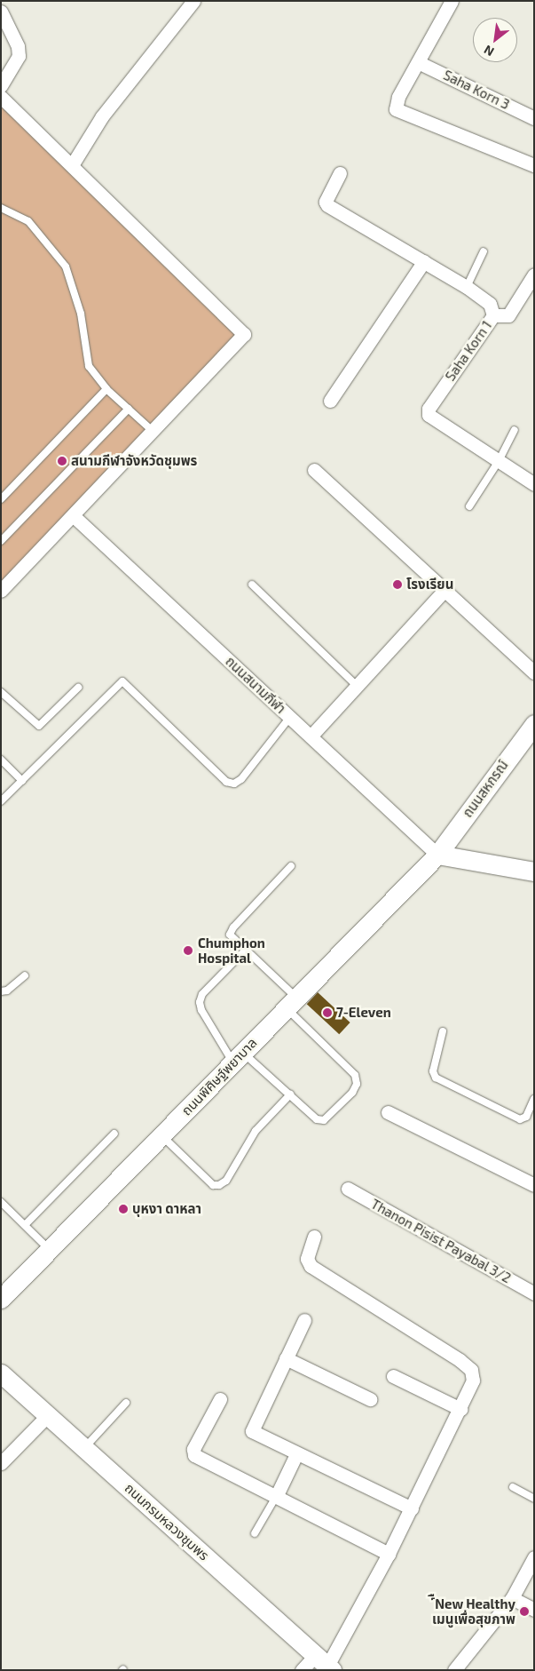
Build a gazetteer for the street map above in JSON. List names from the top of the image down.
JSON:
{
  "streets": {
    "street": [
      "Saha Korn 3",
      "Saha Korn 1",
      "ถนนสนามกีฬา",
      "ถนนสหกรณ์",
      "ถนนพิศิษฐ์พยาบาล",
      "Thanon Pisist Payabal 3/2",
      "ถนนกรมหลวงชุมพร"
    ]
  },
  "crossings": [
    ["ถนนสนามกีฬา", "ถนนสหกรณ์"],
    ["ถนนสนามกีฬา", "ถนนพิศิษฐ์พยาบาล"],
    ["ถนนสหกรณ์", "ถนนพิศิษฐ์พยาบาล"]
  ],
  "places": [
    "สนามกีฬาจังหวัดชุมพร",
    "โรงเรียน",
    "Chumphon Hospital",
    "7-Eleven",
    "บุหงา ดาหลา",
    "์ืNew Healthy เมนูเพื่อสุขภาพ"
  ],
  "north": "bottom left"
}
